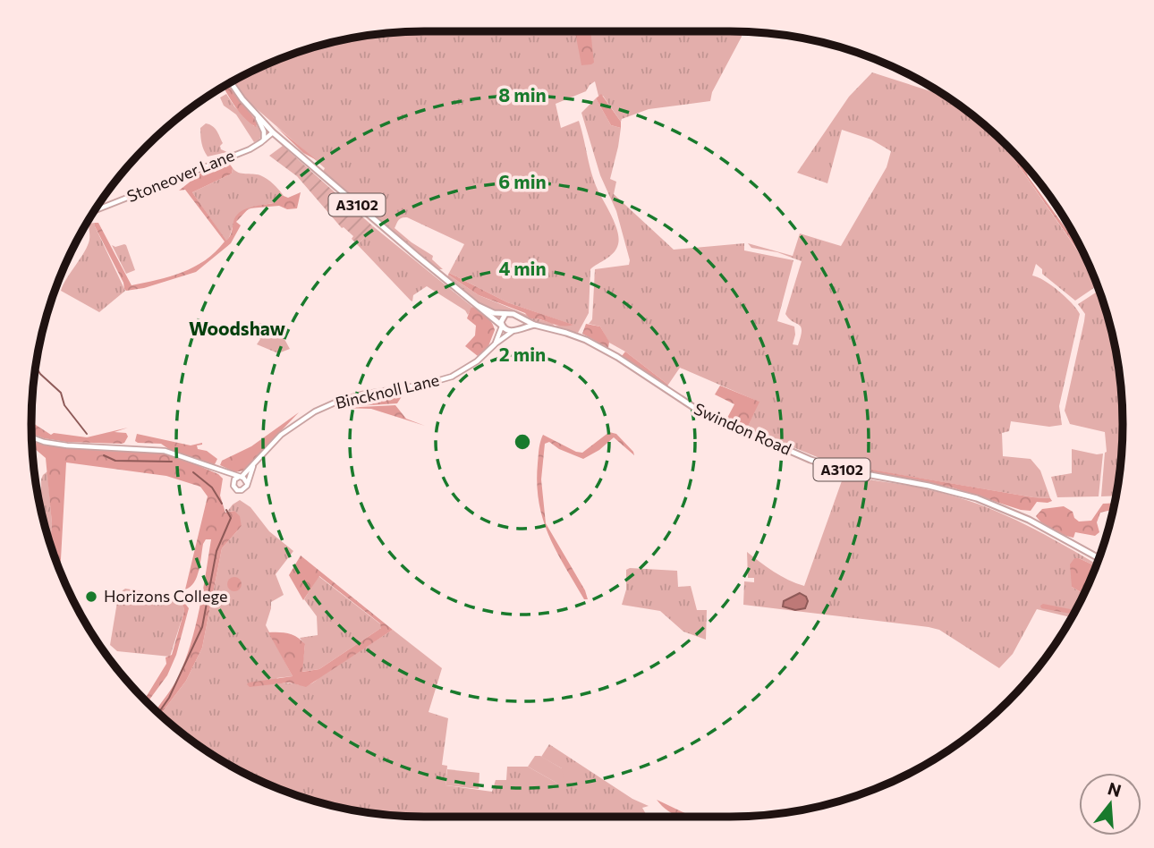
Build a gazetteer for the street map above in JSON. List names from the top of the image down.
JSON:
{
  "streets": {
    "main road": ["A3102", "Swindon Road"],
    "street": ["Stoneover Lane", "Bincknoll Lane"]
  },
  "crossings": [
    ["Stoneover Lane", "A3102"],
    ["A3102", "Bincknoll Lane"],
    ["A3102", "Swindon Road"],
    ["Bincknoll Lane", "Swindon Road"]
  ],
  "districts": ["Woodshaw"],
  "places": ["Horizons College"],
  "north": "top",
  "rings": [
    "8 min",
    "6 min",
    "4 min",
    "2 min"
  ]
}
